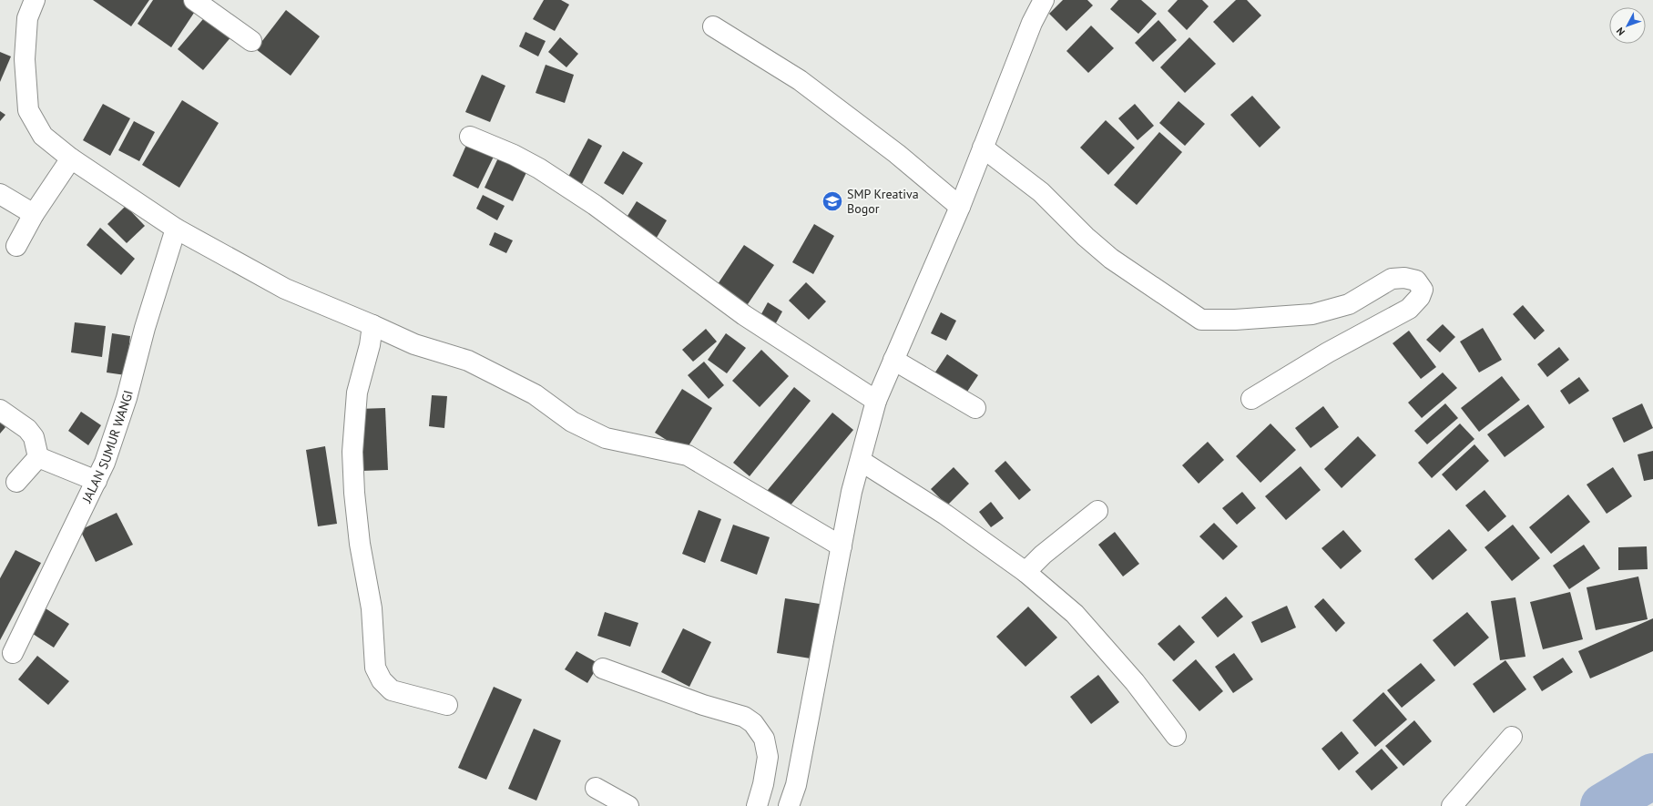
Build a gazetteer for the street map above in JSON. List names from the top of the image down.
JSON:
{
  "streets": {
    "street": ["JALAN SUMUR WANGI"]
  },
  "places": {
    "school or university": ["SMP Kreativa Bogor"]
  },
  "north": "bottom left"
}
